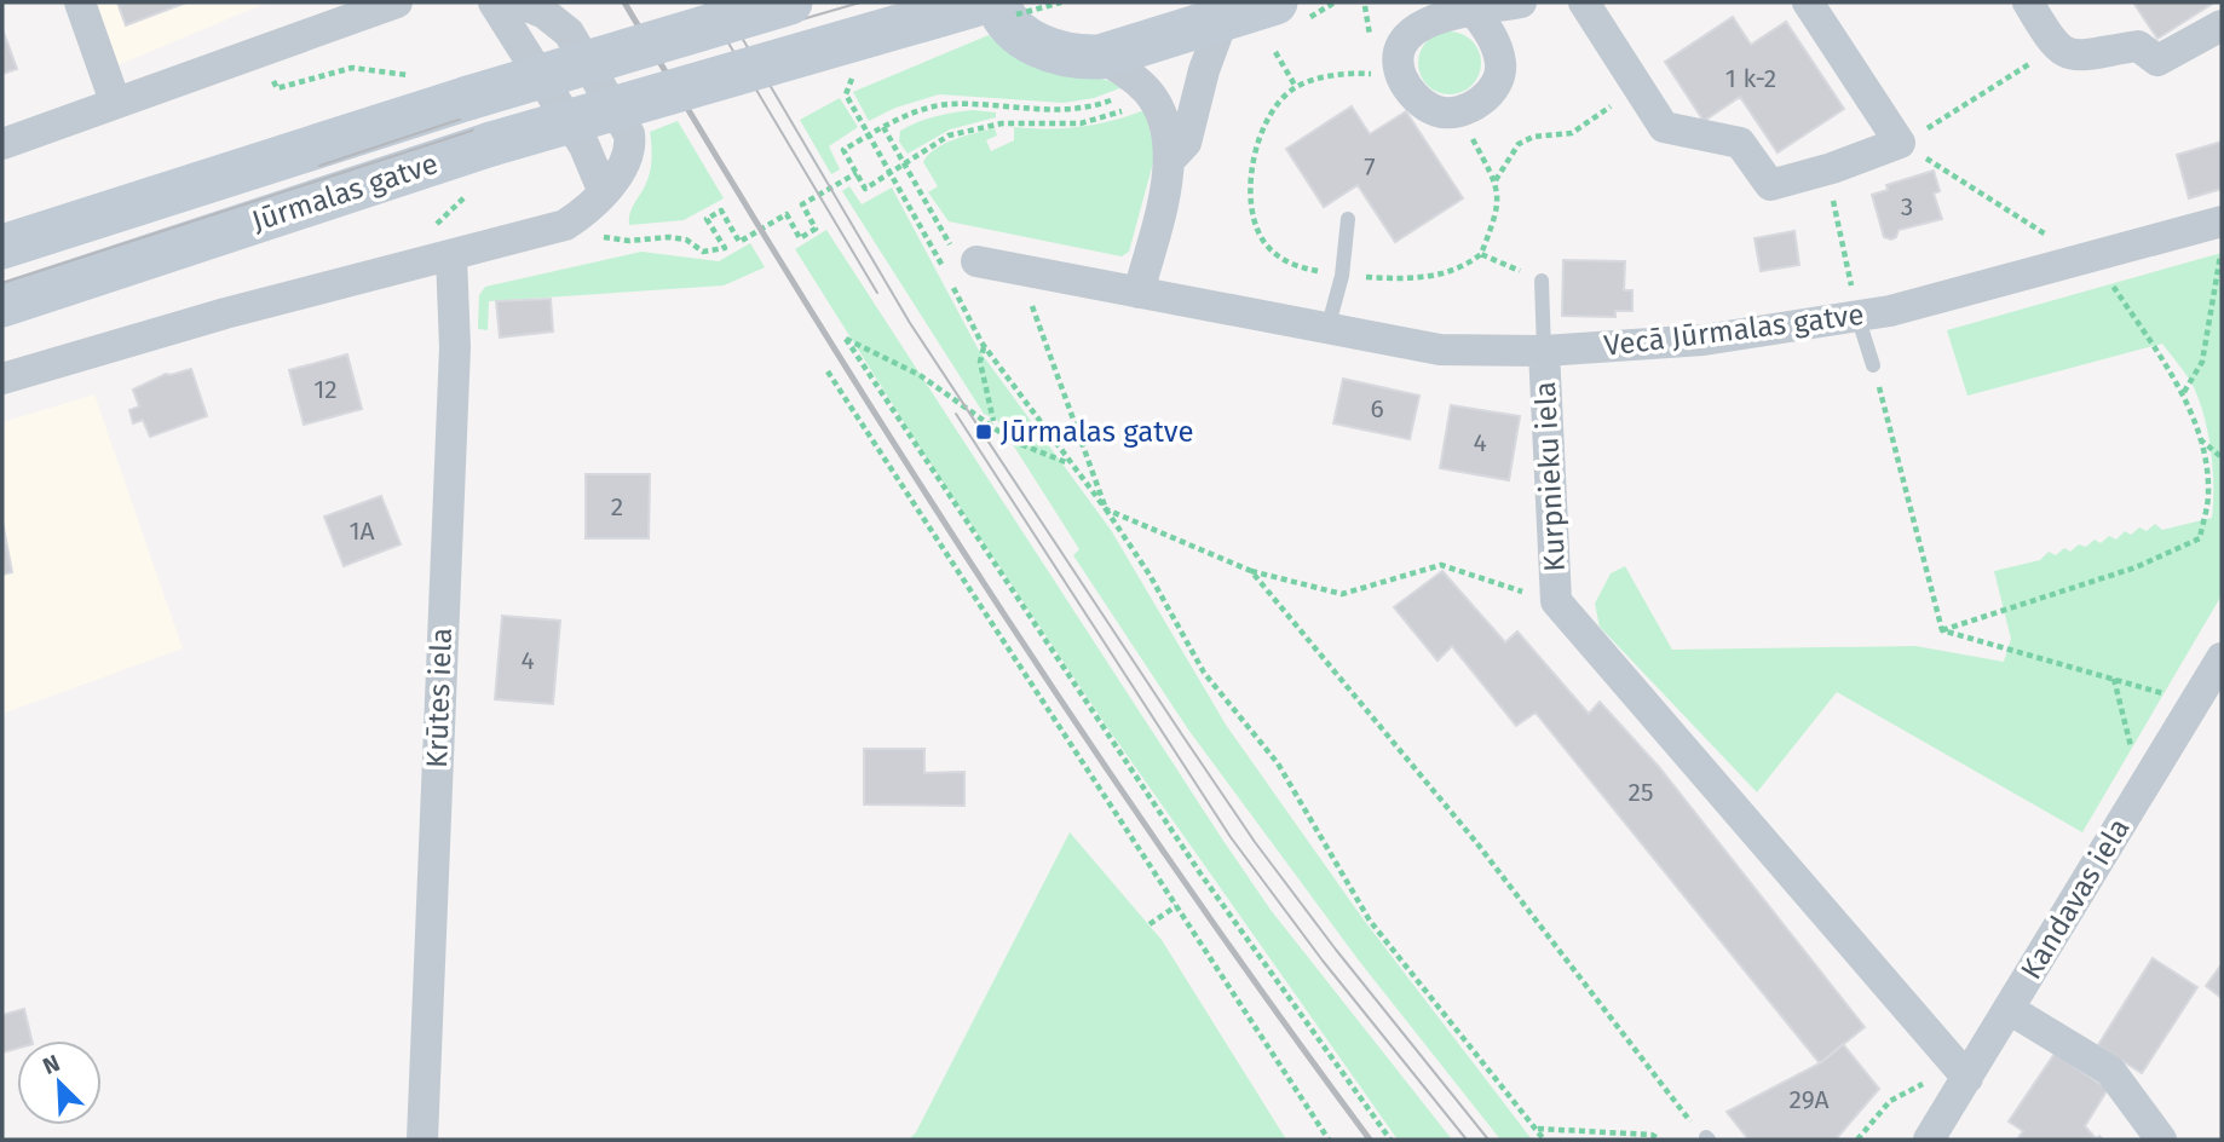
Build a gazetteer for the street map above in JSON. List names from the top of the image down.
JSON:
{
  "streets": {
    "main road": ["Jūrmalas gatve"],
    "street": [
      "Vecā Jūrmalas gatve",
      "Kurpnieku iela",
      "Krūtes iela",
      "Kandavas iela"
    ]
  },
  "crossings": [
    ["Vecā Jūrmalas gatve", "Kurpnieku iela"]
  ],
  "places": {
    "transit": ["Jūrmalas gatve"]
  },
  "house_numbers": [
    "1 k-2",
    "7",
    "3",
    "12",
    "6",
    "4",
    "2",
    "1A",
    "4",
    "25",
    "29A"
  ],
  "north": "top left"
}
